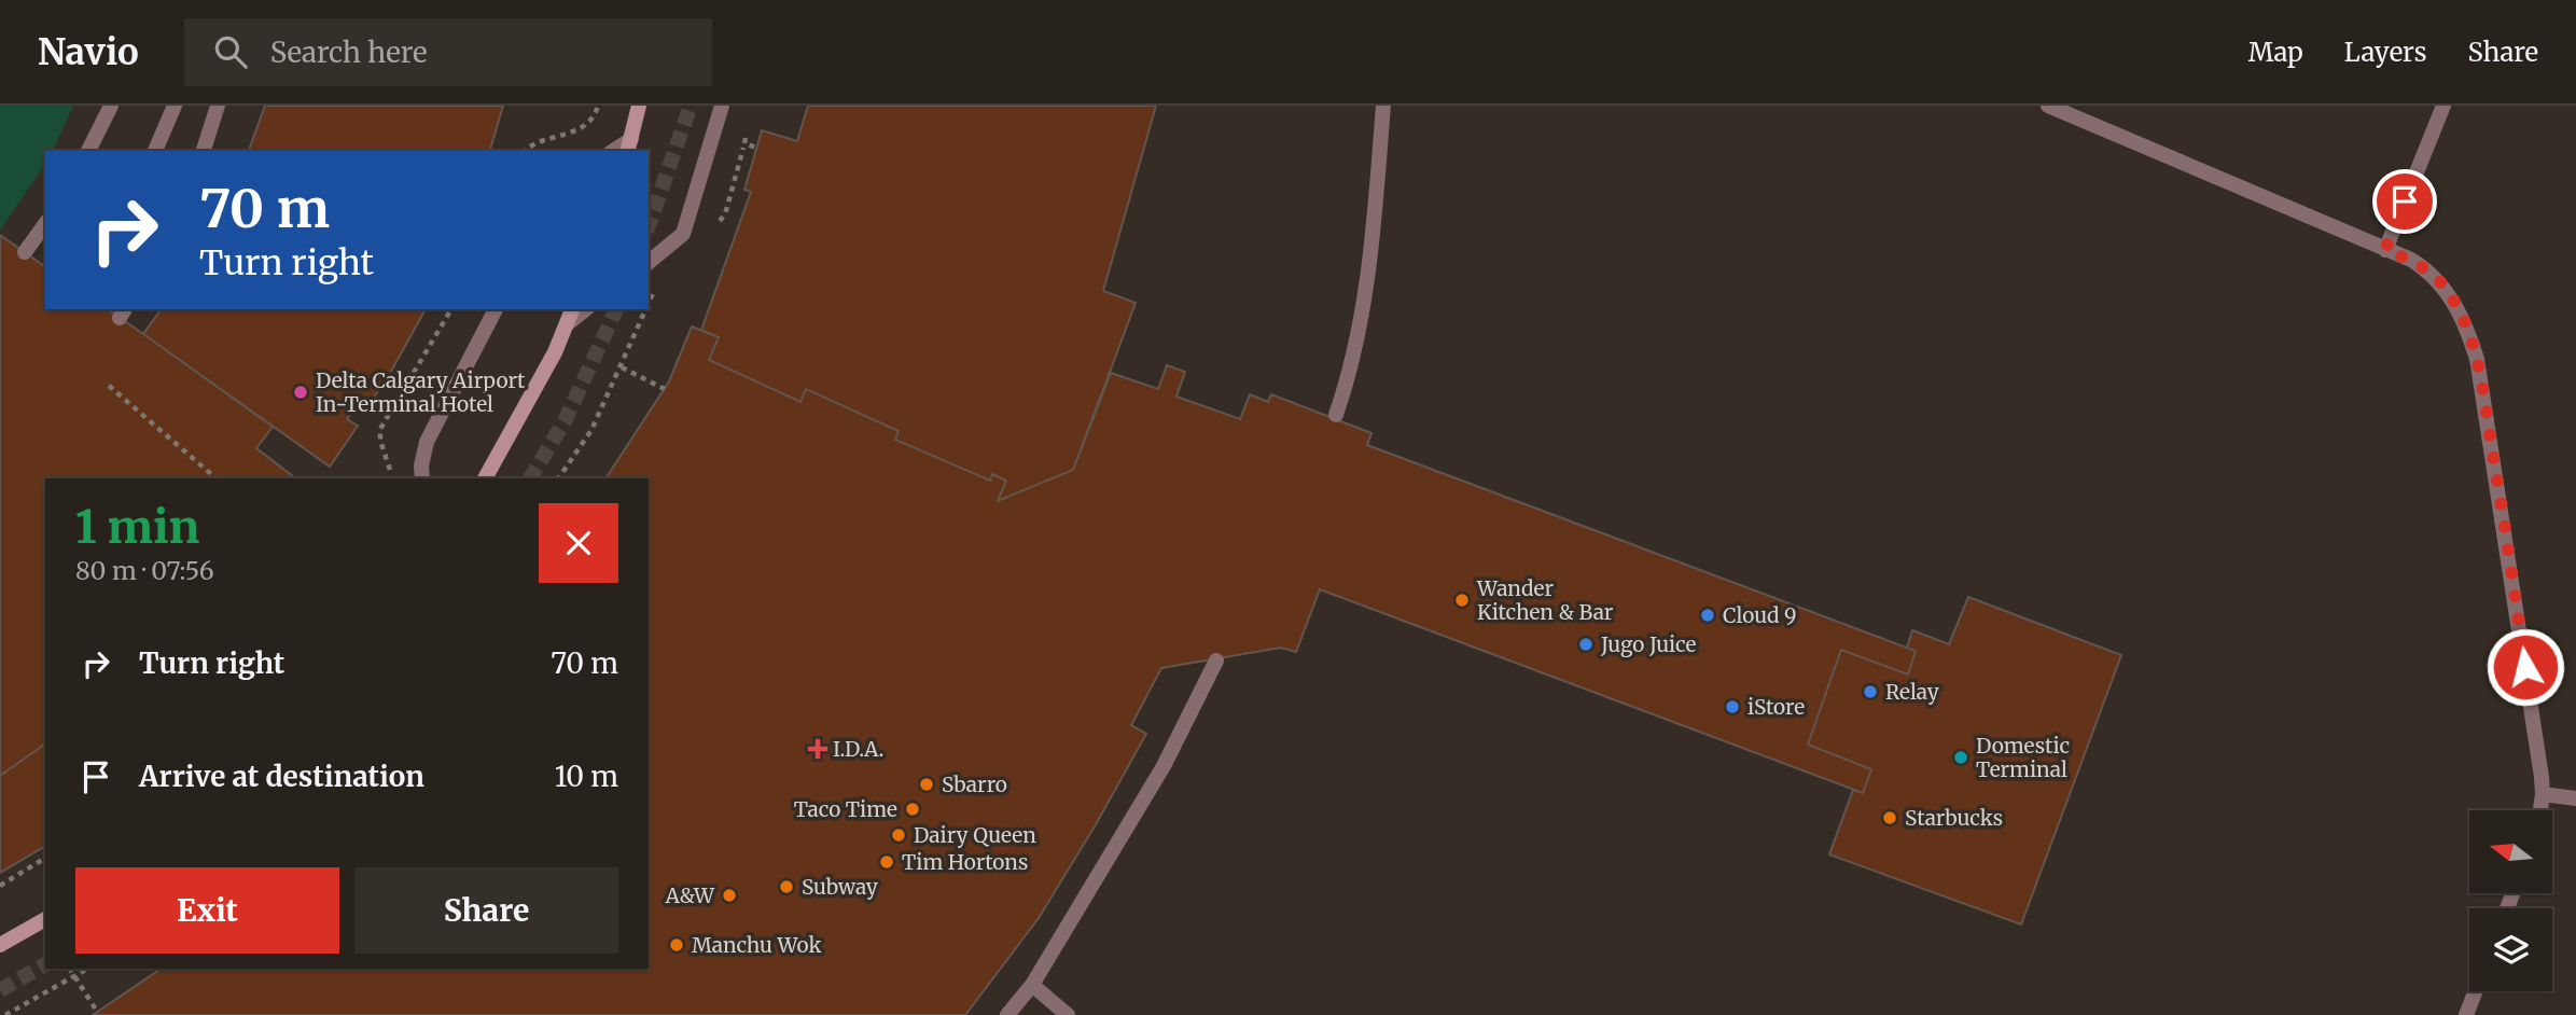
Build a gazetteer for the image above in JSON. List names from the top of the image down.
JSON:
{
  "places": {
    "other": [
      "Delta Calgary Airport In-Terminal Hotel",
      "Wander Kitchen & Bar",
      "Cloud 9",
      "Jugo Juice",
      "Relay",
      "iStore",
      "Domestic Terminal",
      "Sbarro",
      "Taco Time",
      "Starbucks",
      "Dairy Queen",
      "Tim Hortons",
      "Subway",
      "A&W",
      "Manchu Wok"
    ],
    "health": ["I.D.A."]
  },
  "north": "left",
  "page": {
    "header": "Navio",
    "search": "Search here",
    "nav": ["Map", "Layers", "Share"],
    "turn": ["70 m", "Turn right"],
    "heading": ["1 min", "80 m · 07:56"],
    "list": [
      {
        "name": "Turn right",
        "value": "70 m"
      },
      {
        "name": "Arrive at destination",
        "value": "10 m"
      }
    ],
    "buttons": ["Exit", "Share"]
  }
}
